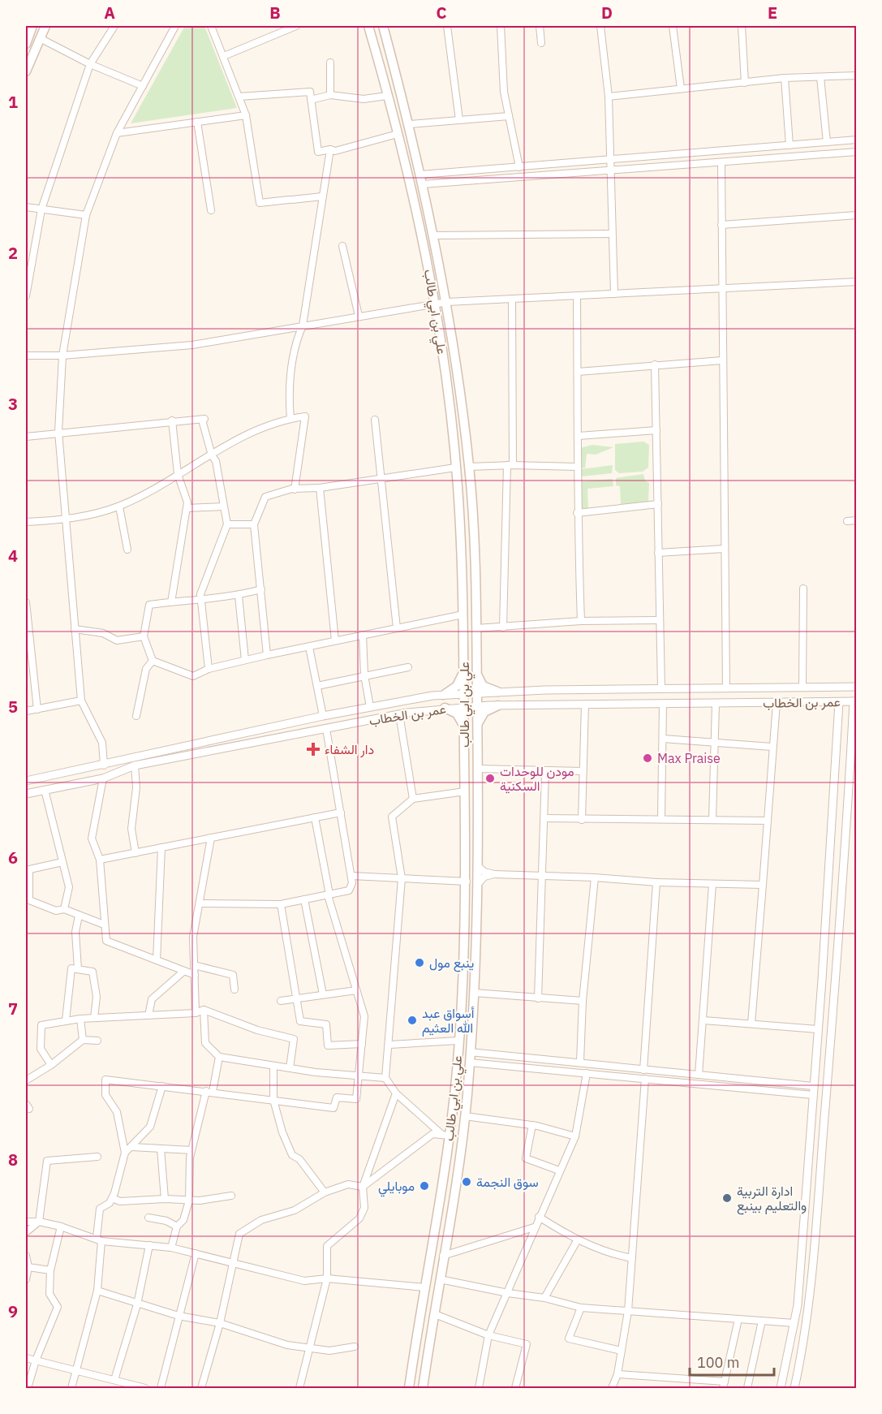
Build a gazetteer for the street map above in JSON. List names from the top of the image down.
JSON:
{
  "streets": {
    "main road": ["علي بن ابي طالب"],
    "street": ["عمر بن الخطاب"]
  },
  "crossings": [
    ["علي بن ابي طالب", "عمر بن الخطاب"]
  ],
  "places": {
    "health": ["دار الشفاء"],
    "other": [
      "Max Praise",
      "مودن للوحدات السكنية",
      "ينبع مول",
      "أسواق عبد الله العثيم",
      "سوق النجمة",
      "موبايلي",
      "ادارة التربية والتعليم بينبع"
    ]
  },
  "scale_bar": "100 m",
  "grid": {
    "columns": [
      "A",
      "B",
      "C",
      "D",
      "E"
    ],
    "rows": [
      "1",
      "2",
      "3",
      "4",
      "5",
      "6",
      "7",
      "8",
      "9"
    ]
  }
}
